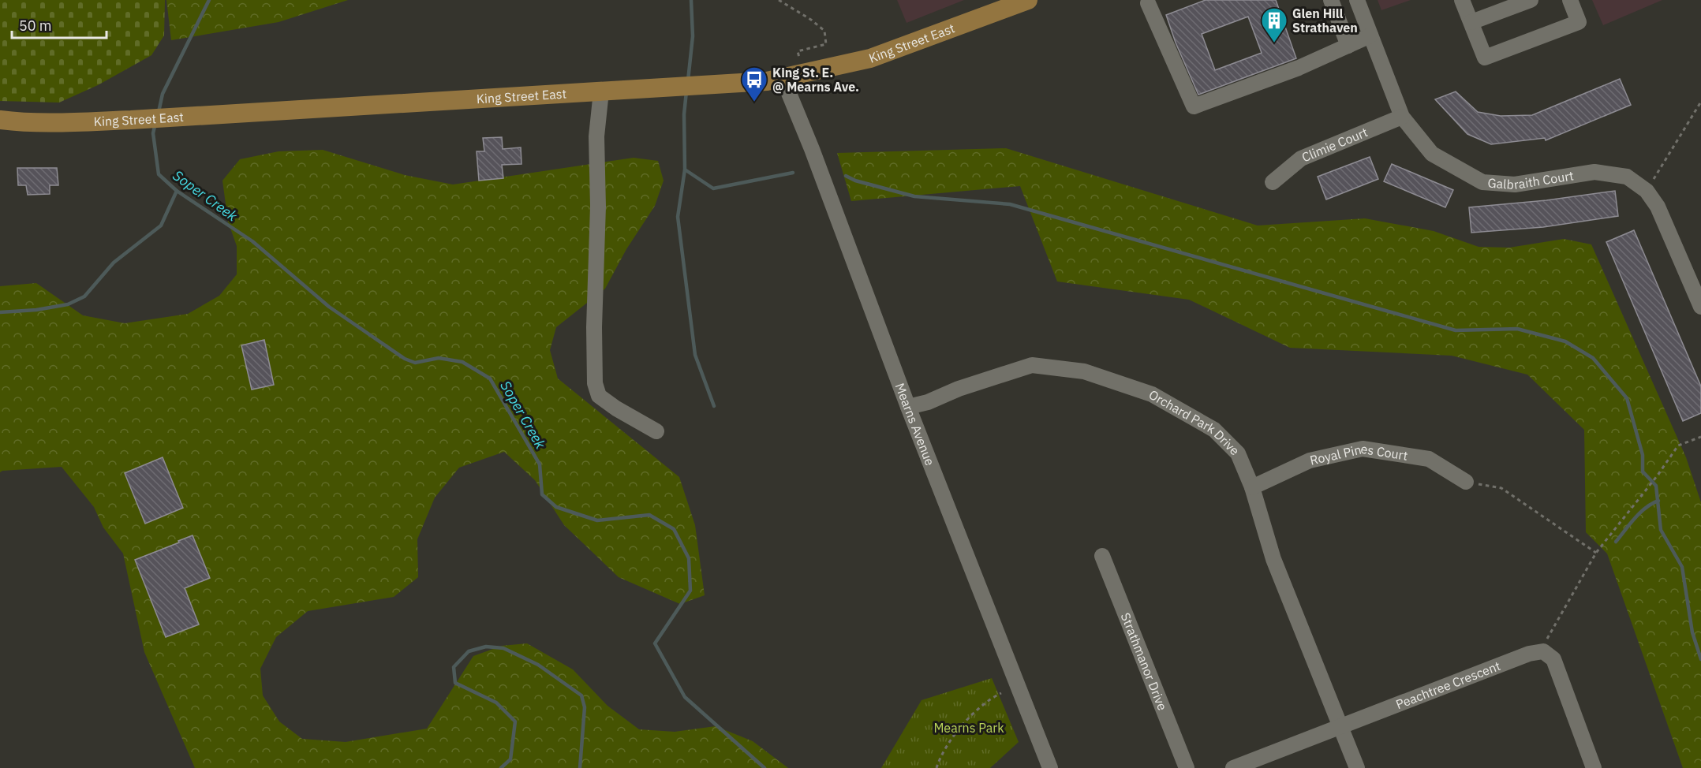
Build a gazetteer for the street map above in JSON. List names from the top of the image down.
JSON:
{
  "streets": {
    "main road": ["King Street East"],
    "street": [
      "Climie Court",
      "Galbraith Court",
      "Mearns Avenue",
      "Orchard Park Drive",
      "Royal Pines Court",
      "Strathmanor Drive",
      "Peachtree Crescent"
    ]
  },
  "crossings": [
    ["King Street East", "Mearns Avenue"],
    ["Climie Court", "Galbraith Court"],
    ["Mearns Avenue", "Orchard Park Drive"],
    ["Orchard Park Drive", "Royal Pines Court"],
    ["Orchard Park Drive", "Peachtree Crescent"]
  ],
  "water": ["Soper Creek"],
  "parks": ["Mearns Park"],
  "places": {
    "building": ["Glen Hill Strathaven"],
    "bus stop": ["King St. E. @ Mearns Ave."]
  },
  "scale_bar": "50 m"
}
